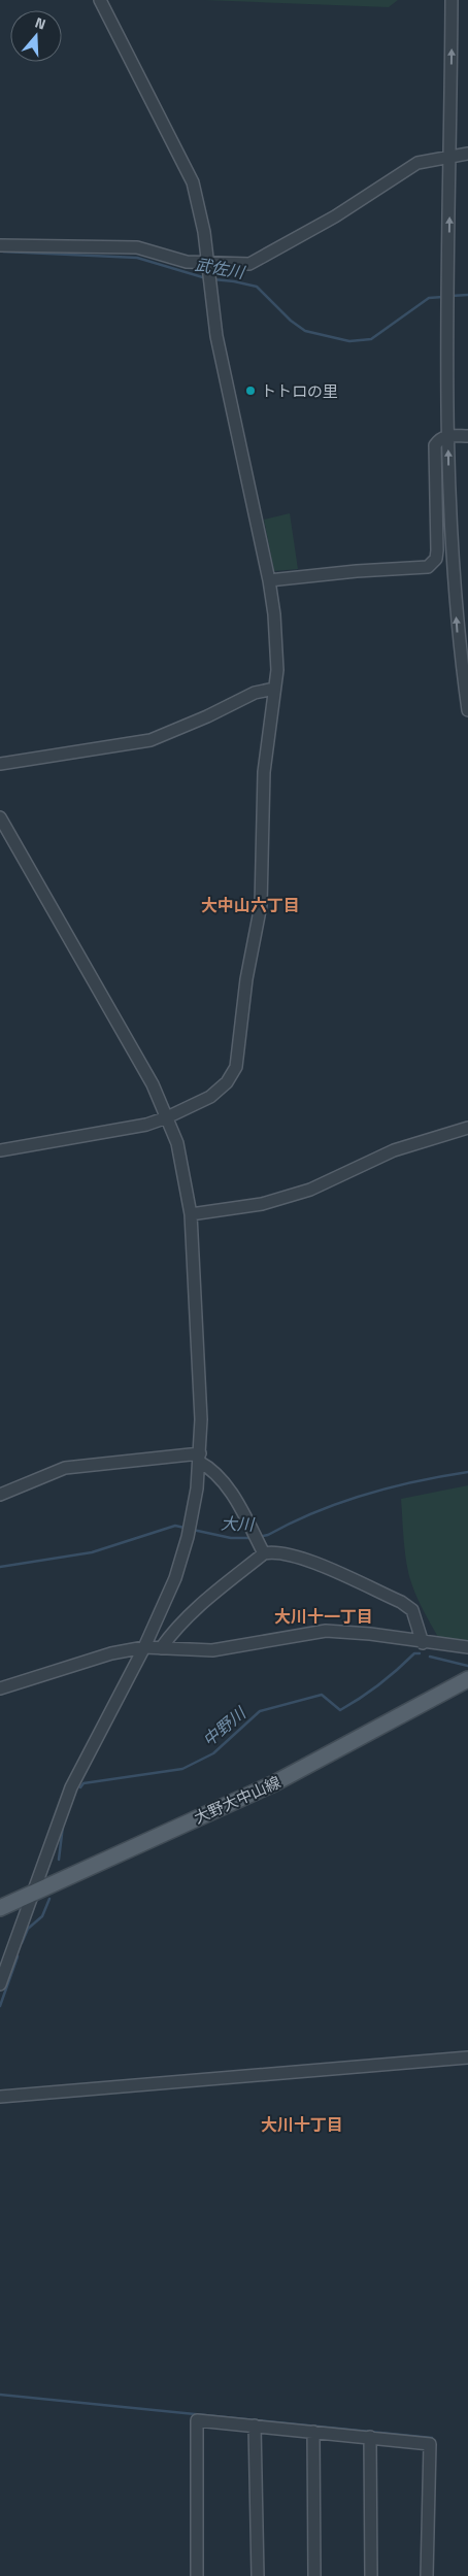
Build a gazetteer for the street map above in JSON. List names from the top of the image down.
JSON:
{
  "streets": {
    "main road": ["大野大中山線"]
  },
  "districts": ["大中山六丁目", "大川十一丁目", "大川十丁目"],
  "water": ["武佐川", "大川", "中野川"],
  "places": ["トトロの里"],
  "north": "top"
}
